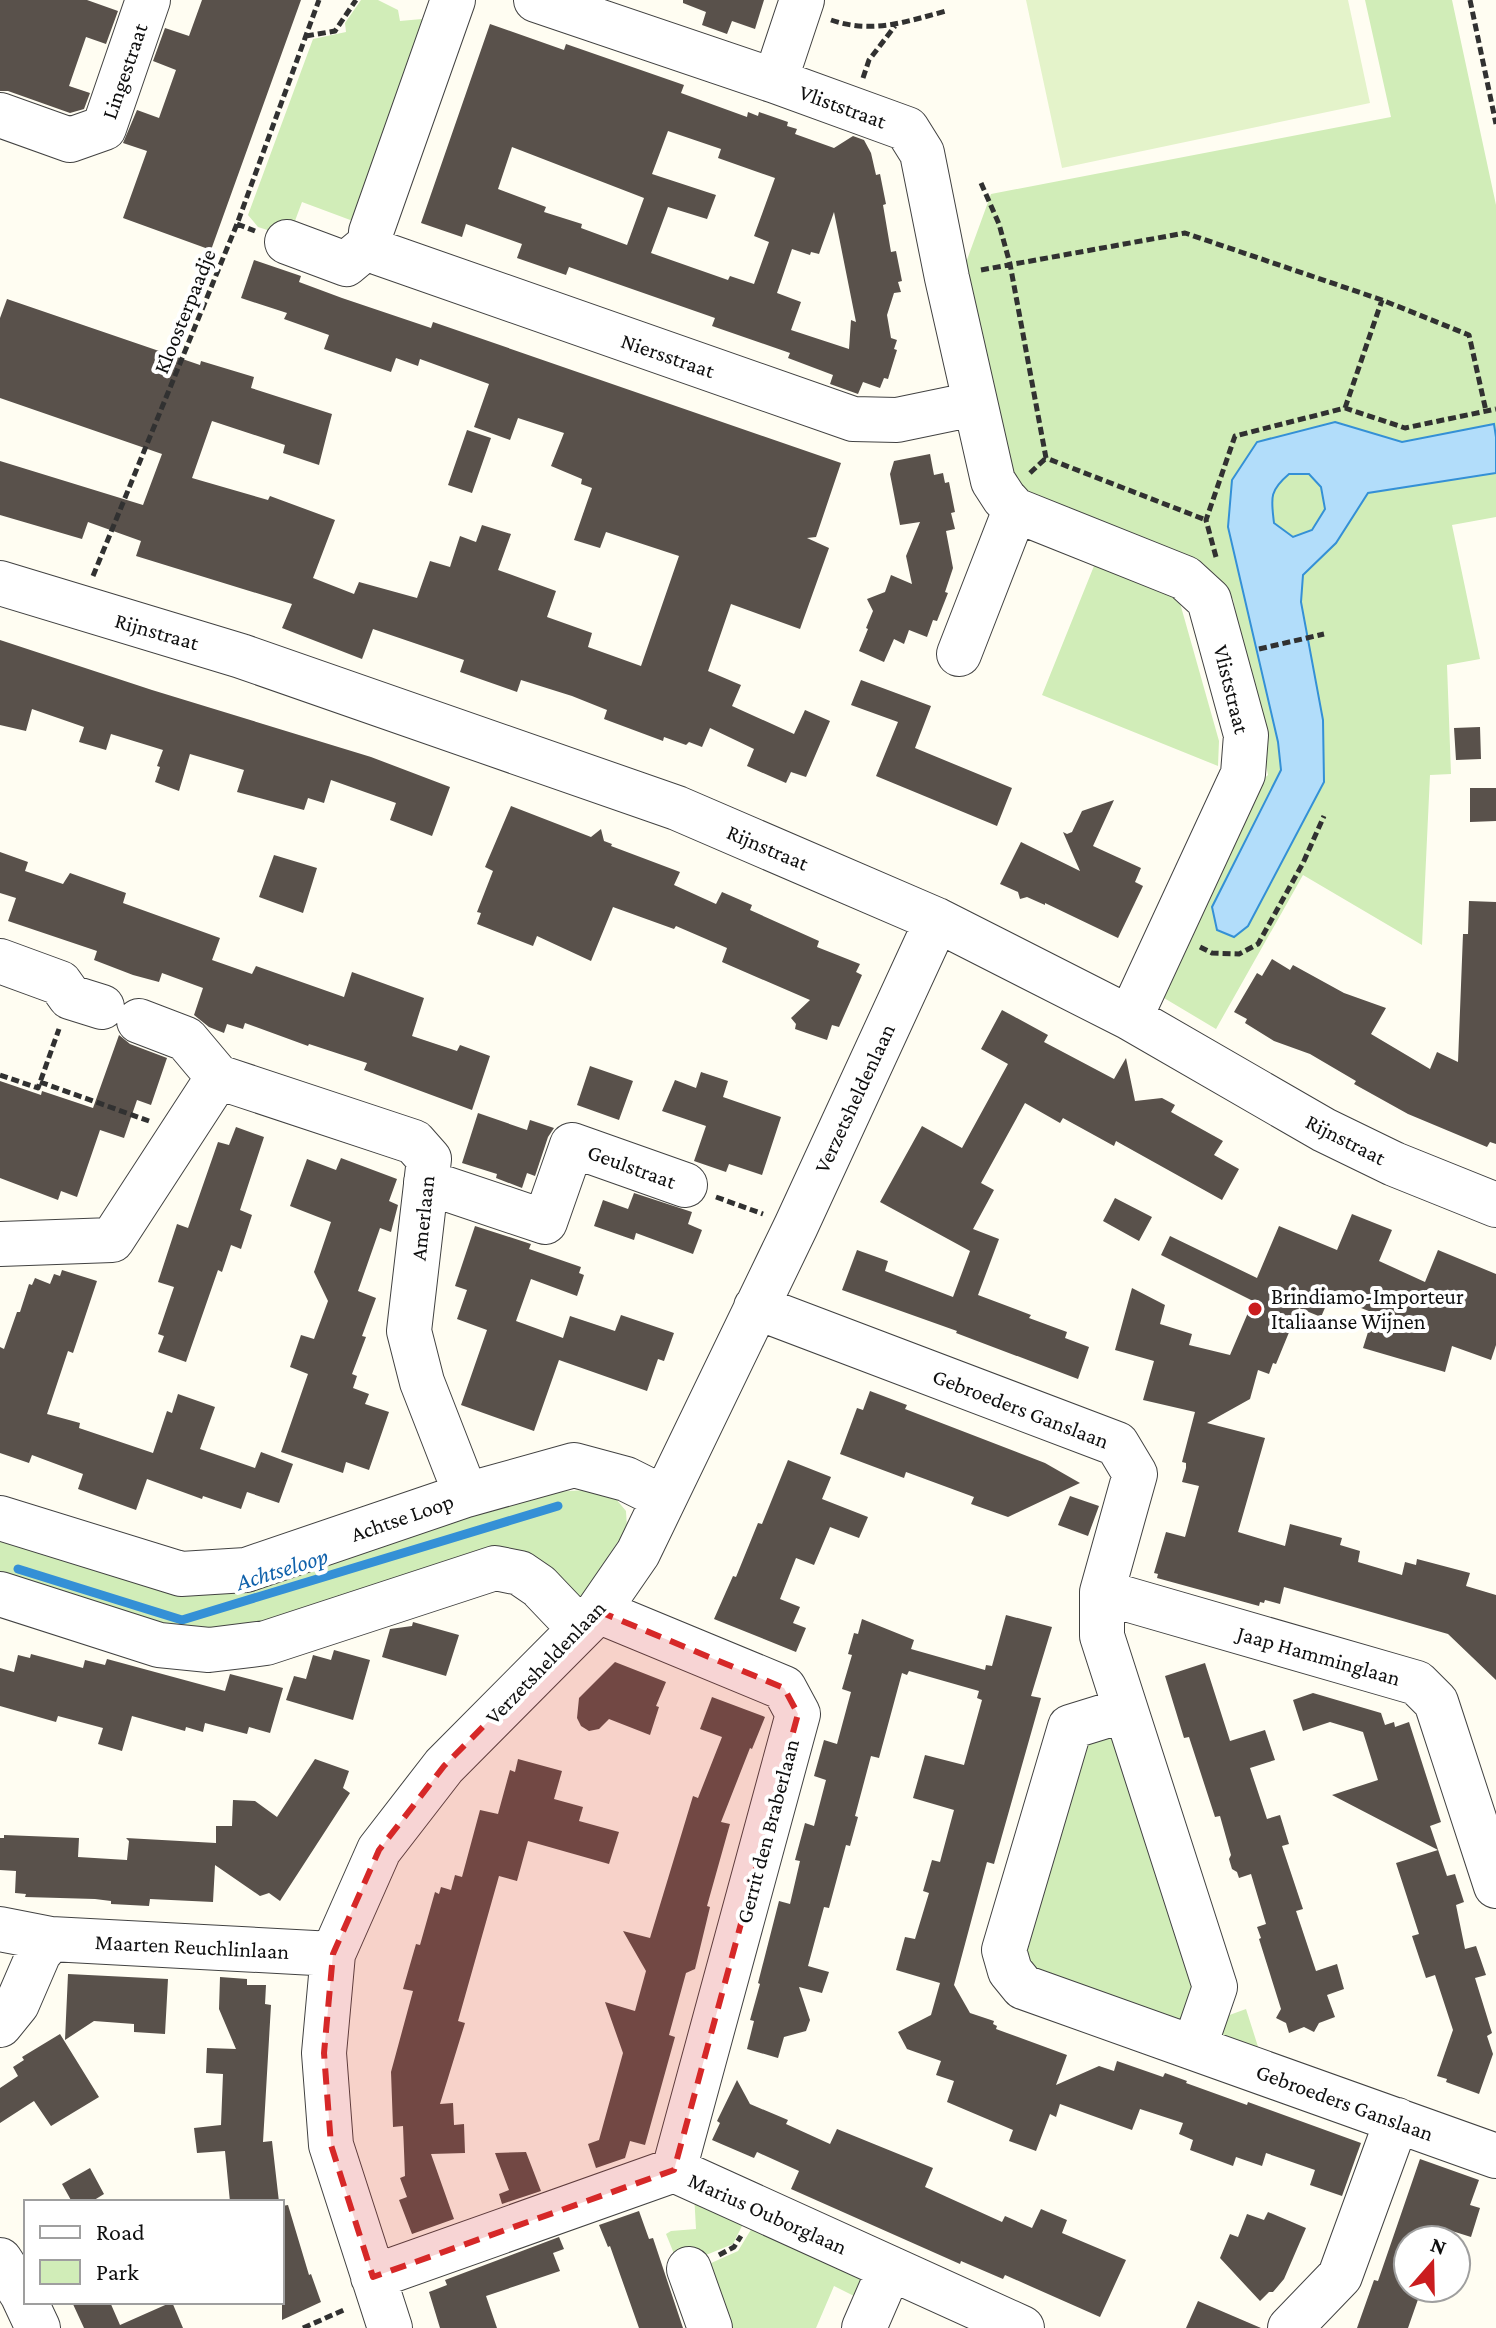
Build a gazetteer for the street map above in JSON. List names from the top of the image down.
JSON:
{
  "streets": {
    "street": [
      "Lingestraat",
      "Vliststraat",
      "Niersstraat",
      "Rijnstraat",
      "Verzetsheldenlaan",
      "Geulstraat",
      "Amerlaan",
      "Gebroeders Ganslaan",
      "Achtse Loop",
      "Jaap Hamminglaan",
      "Gerrit den Braberlaan",
      "Maarten Reuchlinlaan",
      "Marius Ouborglaan"
    ],
    "path": ["Kloosterpaadje"]
  },
  "crossings": [
    ["Vliststraat", "Niersstraat"],
    ["Vliststraat", "Rijnstraat"],
    ["Kloosterpaadje", "Rijnstraat"],
    ["Rijnstraat", "Verzetsheldenlaan"],
    ["Verzetsheldenlaan", "Geulstraat"],
    ["Verzetsheldenlaan", "Gebroeders Ganslaan"],
    ["Verzetsheldenlaan", "Achtse Loop"],
    ["Verzetsheldenlaan", "Gerrit den Braberlaan"],
    ["Verzetsheldenlaan", "Maarten Reuchlinlaan"],
    ["Verzetsheldenlaan", "Marius Ouborglaan"],
    ["Geulstraat", "Amerlaan"],
    ["Amerlaan", "Achtse Loop"],
    ["Gebroeders Ganslaan", "Jaap Hamminglaan"],
    ["Gerrit den Braberlaan", "Marius Ouborglaan"]
  ],
  "water": ["Achtseloop"],
  "places": ["Brindiamo-Importeur Italiaanse Wijnen"],
  "legend": ["Road", "Park"],
  "north": "top"
}
